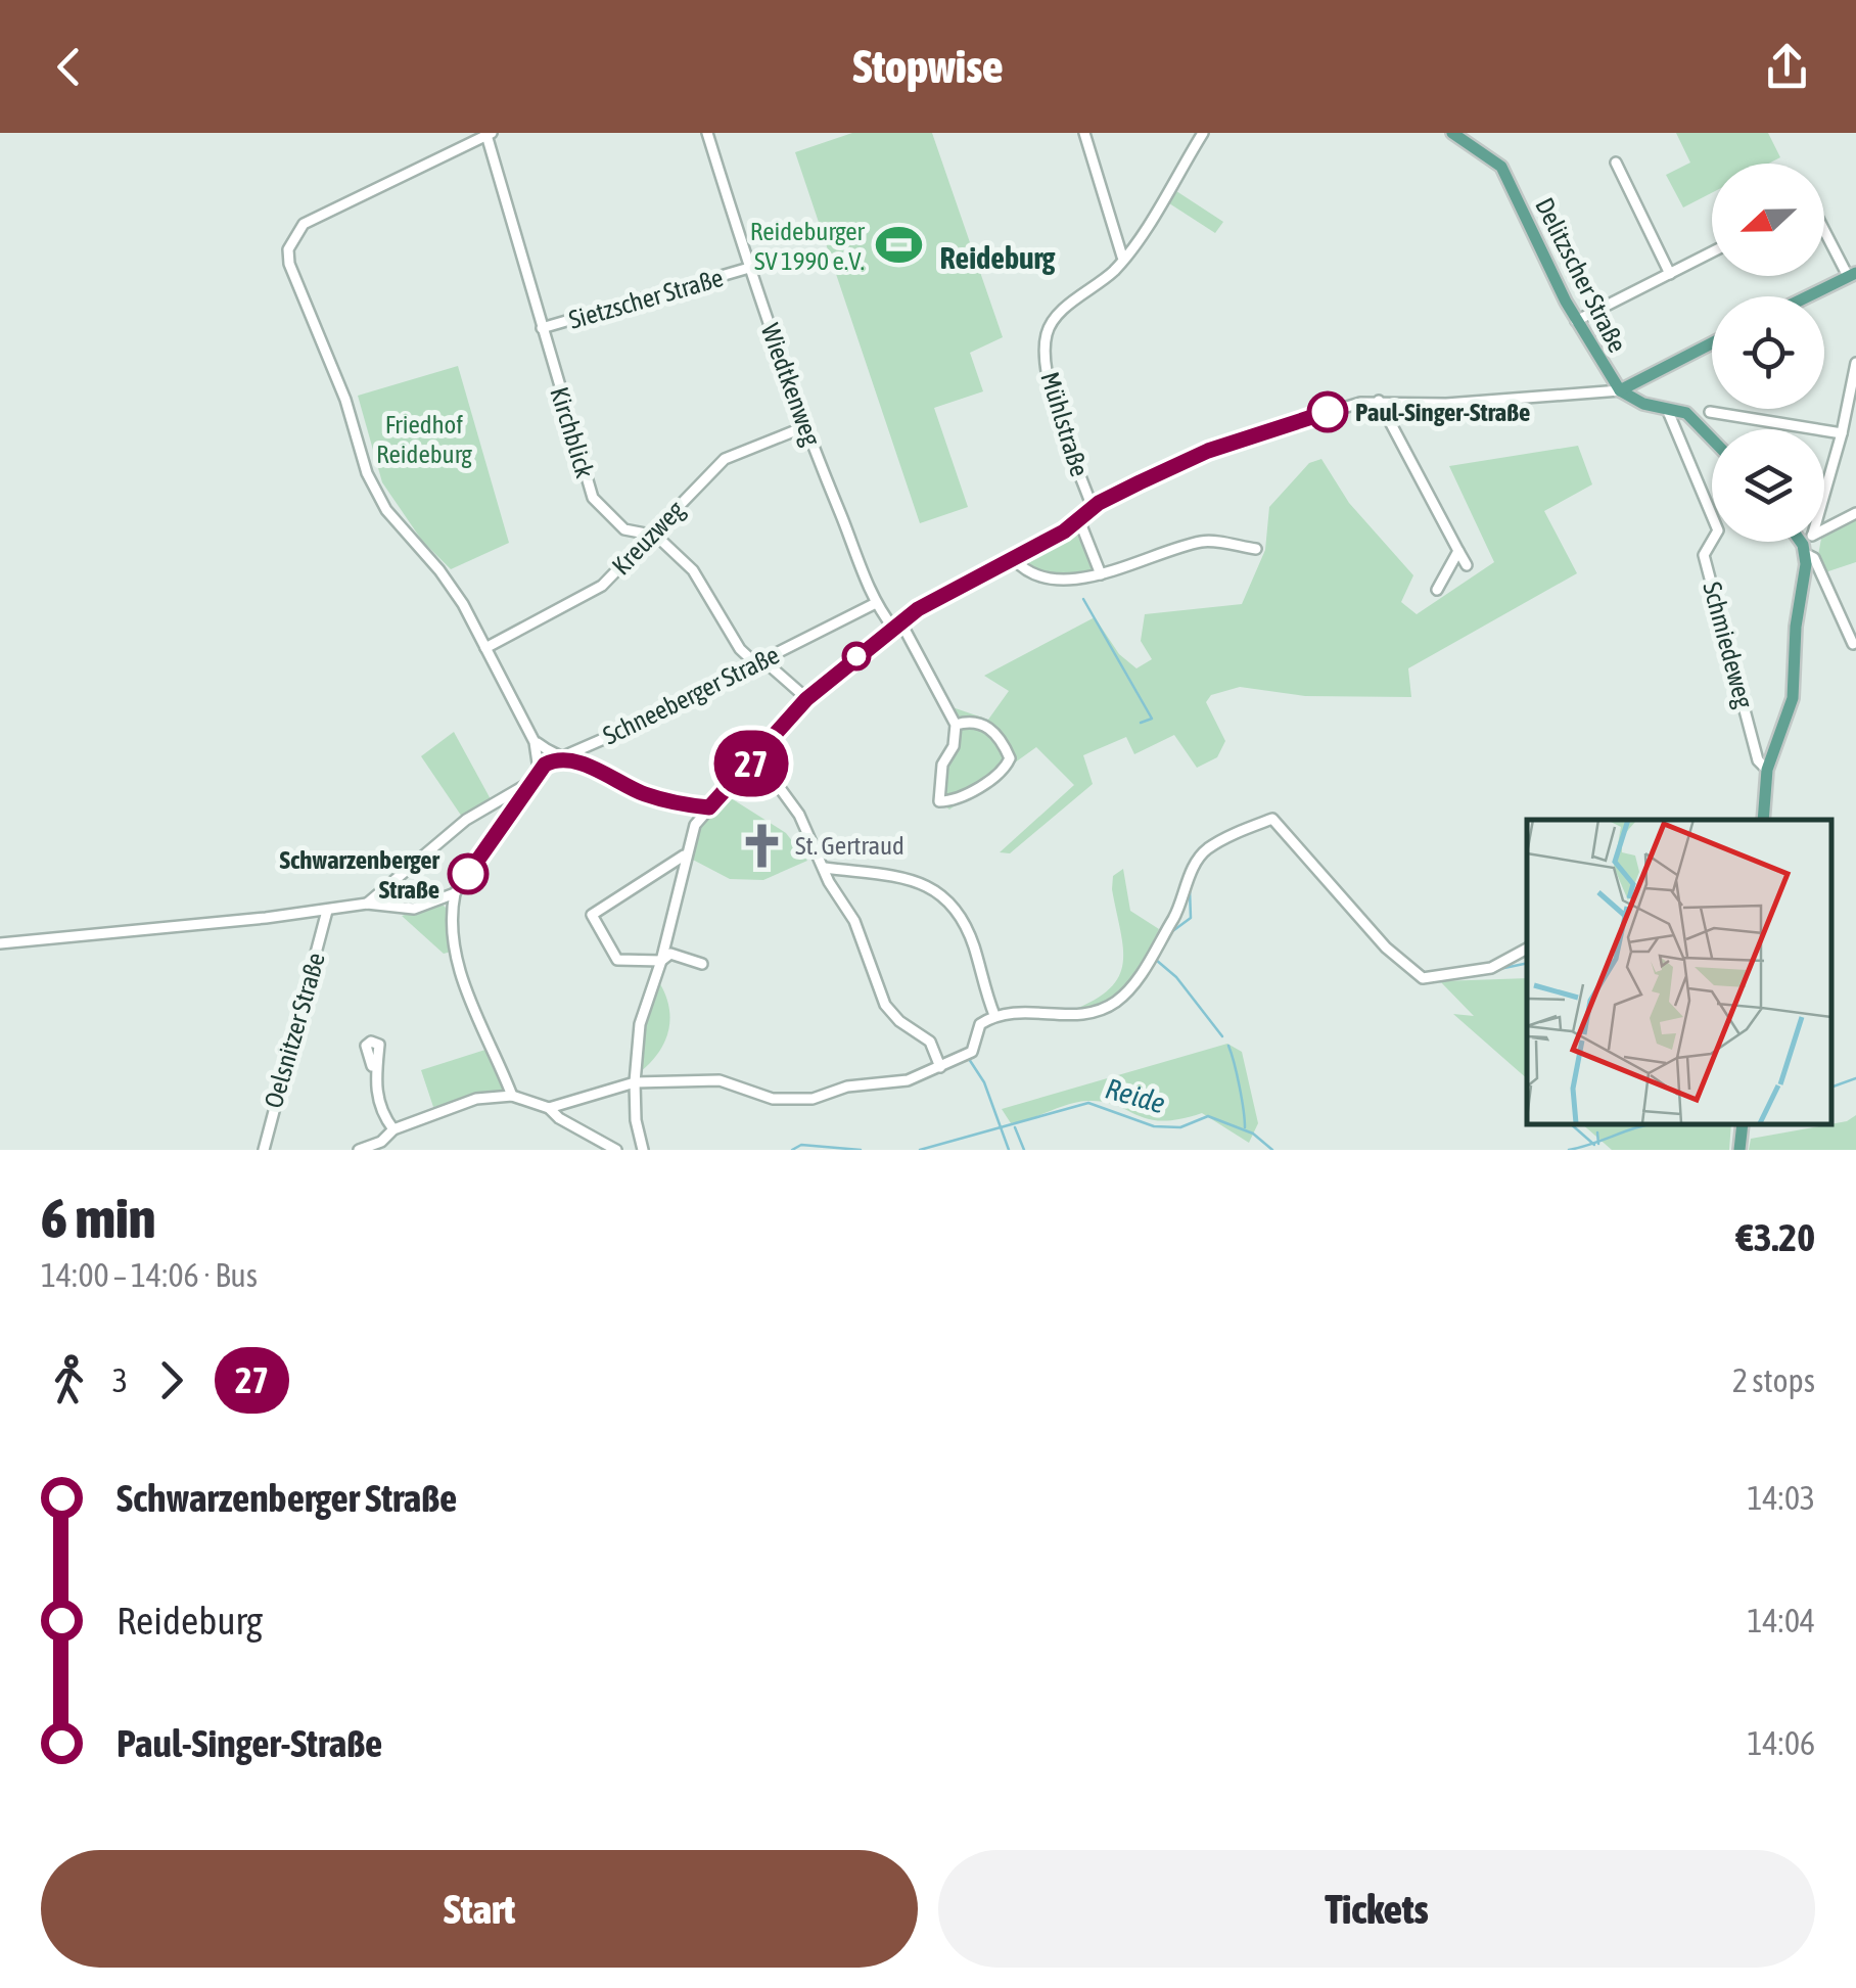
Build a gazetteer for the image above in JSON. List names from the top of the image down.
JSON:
{
  "streets": {
    "main road": ["Delitzscher Straße"],
    "street": [
      "Sietzscher Straße",
      "Wiedtkenweg",
      "Mühlstraße",
      "Kirchblick",
      "Kreuzweg",
      "Schmiedeweg",
      "Schneeberger Straße",
      "Oelsnitzer Straße"
    ]
  },
  "crossings": [
    ["Delitzscher Straße", "Schmiedeweg"],
    ["Sietzscher Straße", "Wiedtkenweg"],
    ["Sietzscher Straße", "Kirchblick"],
    ["Wiedtkenweg", "Kreuzweg"],
    ["Wiedtkenweg", "Schneeberger Straße"],
    ["Kirchblick", "Kreuzweg"],
    ["Kirchblick", "Schneeberger Straße"]
  ],
  "districts": ["Reideburg"],
  "water": ["Reide"],
  "parks": ["Friedhof Reideburg"],
  "places": {
    "sports": ["Reideburger SV 1990 e.V."],
    "other": ["Paul-Singer-Straße", "Schwarzenberger Straße"],
    "church": ["St. Gertraud"]
  },
  "lines": ["bus line 27"],
  "north": "left",
  "page": {
    "header": "Stopwise",
    "on_map": "27",
    "heading": ["6 min", "14:00 – 14:06 · Bus", "€3.20"],
    "legs": ["3", "27", "2 stops"],
    "list": [
      {
        "name": "Schwarzenberger Straße",
        "value": "14:03"
      },
      {
        "name": "Reideburg",
        "value": "14:04"
      },
      {
        "name": "Paul-Singer-Straße",
        "value": "14:06"
      }
    ],
    "buttons": ["Start", "Tickets"]
  }
}
